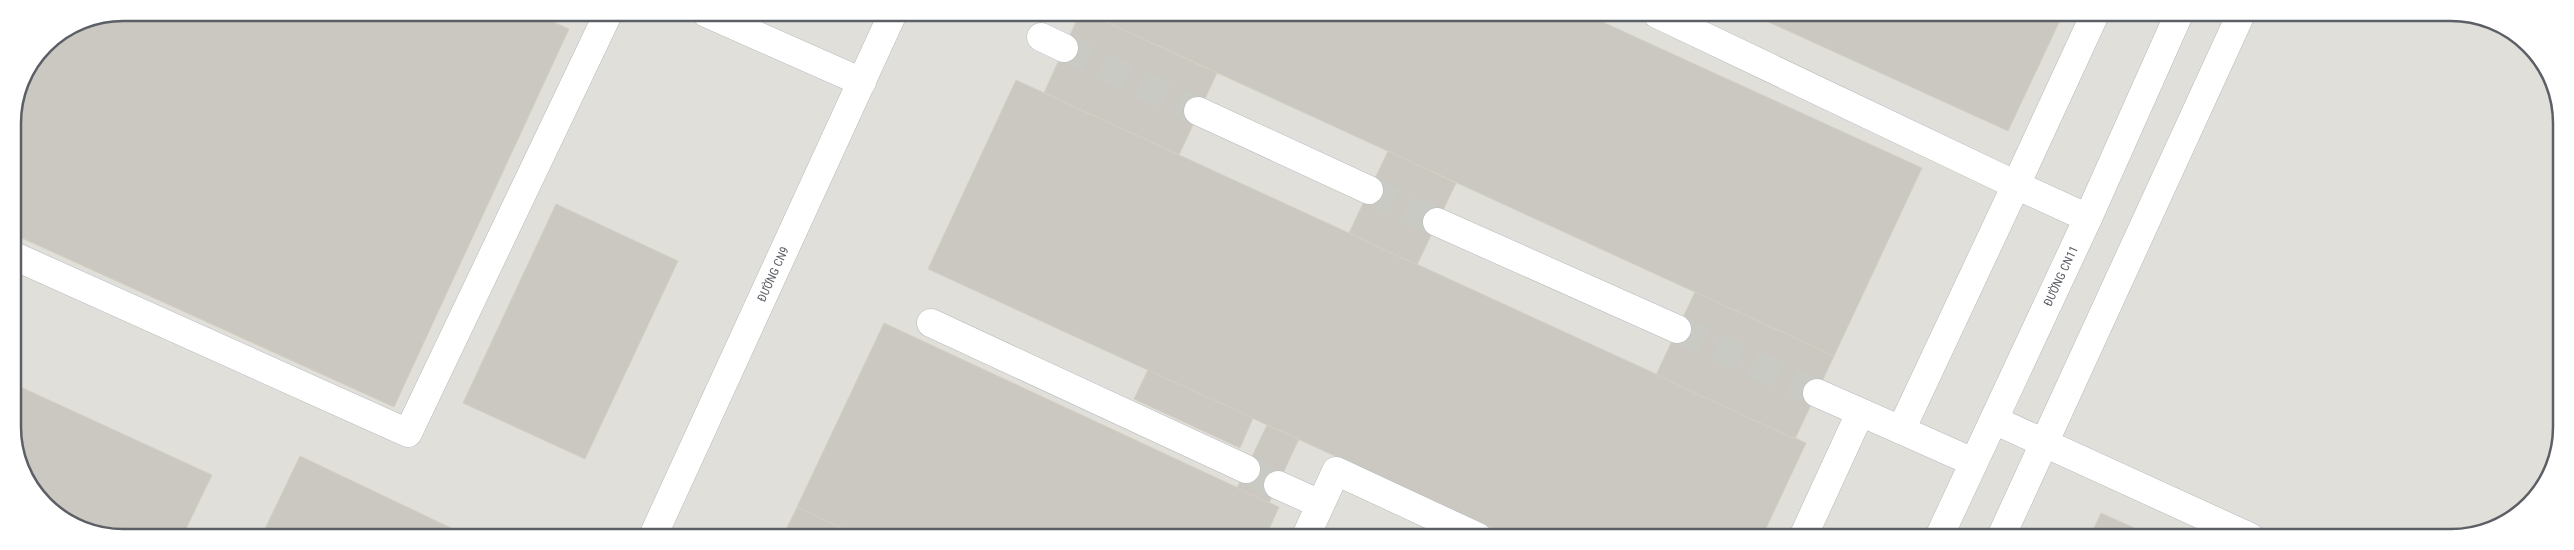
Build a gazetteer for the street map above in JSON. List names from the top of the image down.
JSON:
{
  "streets": {
    "street": ["ĐƯỜNG CN9", "ĐƯỜNG CN11"]
  }
}
